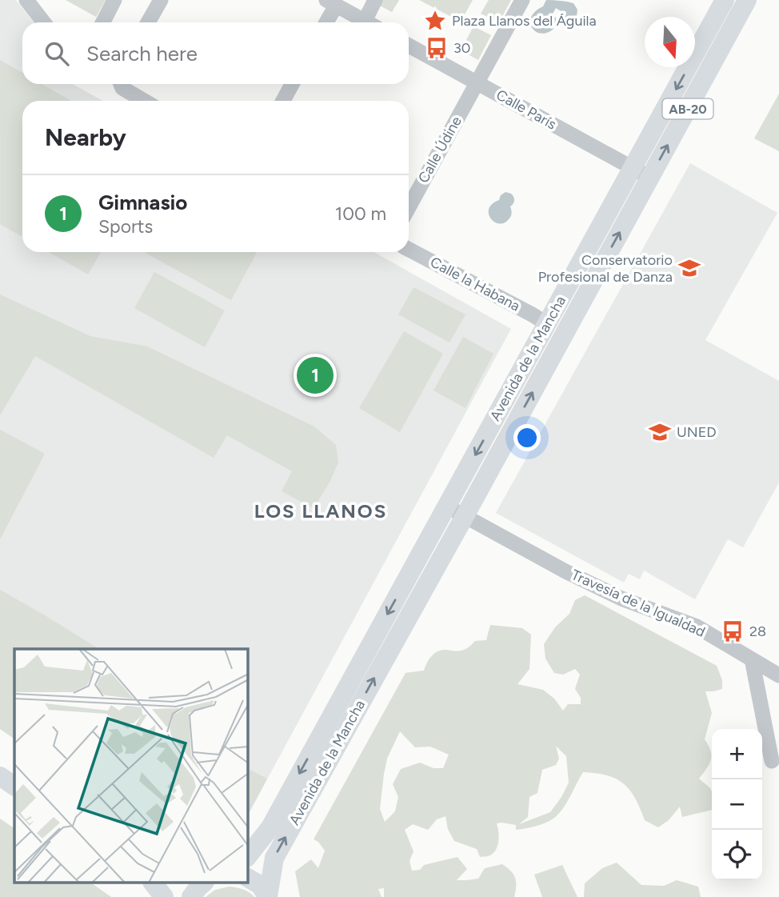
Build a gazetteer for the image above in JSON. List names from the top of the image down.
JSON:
{
  "streets": {
    "main road": ["AB-20", "Avenida de la Mancha"],
    "street": [
      "Calle París",
      "Calle Údine",
      "Calle la Habana",
      "Travesía de la Igualdad"
    ]
  },
  "crossings": [
    ["Calle París", "Calle Údine"],
    ["Calle París", "Avenida de la Mancha"],
    ["Calle la Habana", "Avenida de la Mancha"],
    ["Avenida de la Mancha", "Travesía de la Igualdad"]
  ],
  "districts": ["LOS LLANOS"],
  "places": {
    "place": ["Plaza Llanos del Águila"],
    "bus stop": ["30", "28"],
    "school or university": ["Conservatorio Profesional de Danza", "UNED"]
  },
  "north": "bottom",
  "page": {
    "search": "Search here",
    "heading": "Nearby",
    "list": [
      {
        "mark": "1",
        "name": "Gimnasio",
        "note": "Sports",
        "value": "100 m"
      }
    ],
    "pins": "1",
    "map_buttons": ["+", "−"]
  }
}
